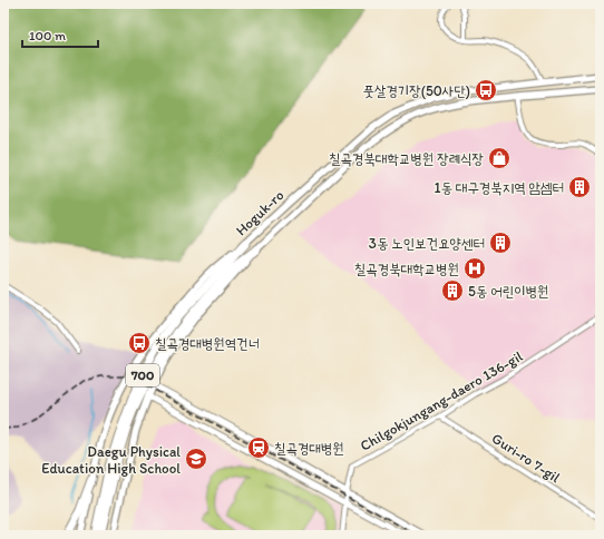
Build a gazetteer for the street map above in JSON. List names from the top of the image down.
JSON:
{
  "streets": {
    "highway": ["700"],
    "main road": ["Hoguk-ro"],
    "street": ["Chilgokjungang-daero 136-gil", "Guri-ro 7-gil"]
  },
  "crossings": [
    ["Hoguk-ro", "700"],
    ["Chilgokjungang-daero 136-gil", "Guri-ro 7-gil"]
  ],
  "places": {
    "bus stop": ["풋살경기장(50사단)", "칠곡경대병원역건너"],
    "shop": ["칠곡경북대학교병원 장례식장"],
    "building": ["1동 대구경북지역 암셈터", "3동 노인보건요양센터", "5동 어린이병원"],
    "hospital": ["칠곡경북대학교병원"],
    "station": ["칠곡경대병원"],
    "school or university": ["Daegu Physical Education High School"]
  },
  "scale_bar": "100 m"
}
